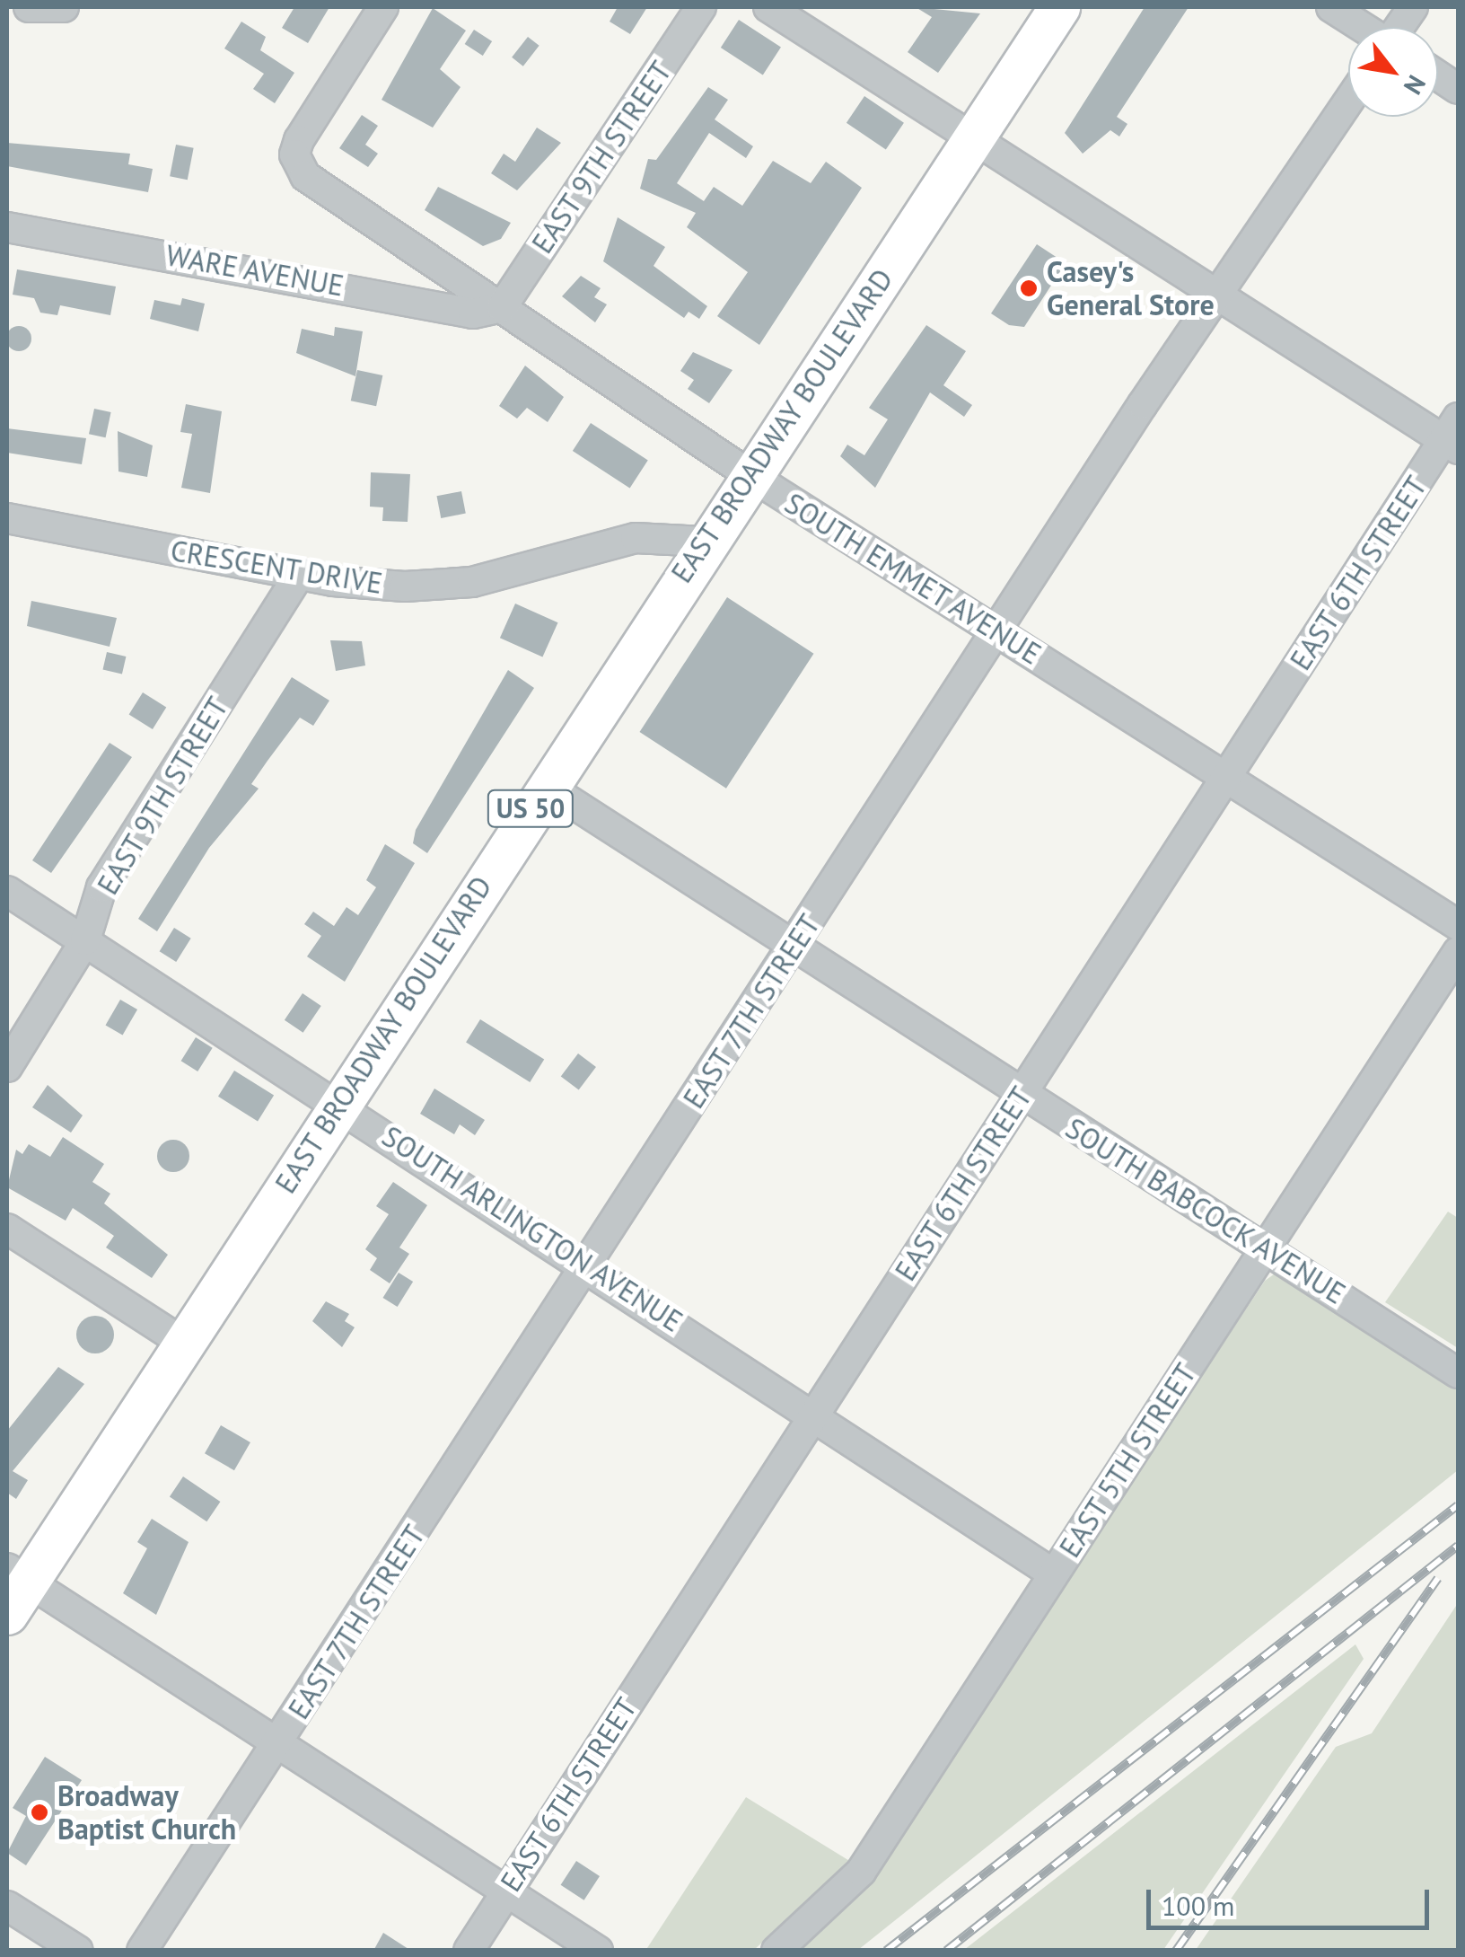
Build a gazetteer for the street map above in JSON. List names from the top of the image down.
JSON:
{
  "streets": {
    "highway": ["EAST BROADWAY BOULEVARD", "US 50"],
    "street": [
      "EAST 9TH STREET",
      "WARE AVENUE",
      "CRESCENT DRIVE",
      "EAST 6TH STREET",
      "SOUTH EMMET AVENUE",
      "EAST 7TH STREET",
      "SOUTH BABCOCK AVENUE",
      "SOUTH ARLINGTON AVENUE",
      "EAST 5TH STREET"
    ]
  },
  "crossings": [
    ["EAST 9TH STREET", "WARE AVENUE"],
    ["EAST 9TH STREET", "CRESCENT DRIVE"],
    ["EAST 9TH STREET", "SOUTH EMMET AVENUE"],
    ["EAST 9TH STREET", "SOUTH ARLINGTON AVENUE"],
    ["WARE AVENUE", "SOUTH EMMET AVENUE"],
    ["EAST BROADWAY BOULEVARD", "CRESCENT DRIVE"],
    ["EAST BROADWAY BOULEVARD", "SOUTH EMMET AVENUE"],
    ["EAST BROADWAY BOULEVARD", "SOUTH BABCOCK AVENUE"],
    ["EAST BROADWAY BOULEVARD", "SOUTH ARLINGTON AVENUE"],
    ["EAST 6TH STREET", "SOUTH EMMET AVENUE"],
    ["EAST 6TH STREET", "SOUTH BABCOCK AVENUE"],
    ["EAST 6TH STREET", "SOUTH ARLINGTON AVENUE"],
    ["SOUTH EMMET AVENUE", "EAST 7TH STREET"],
    ["EAST 7TH STREET", "SOUTH BABCOCK AVENUE"],
    ["EAST 7TH STREET", "SOUTH ARLINGTON AVENUE"],
    ["SOUTH BABCOCK AVENUE", "EAST 5TH STREET"],
    ["SOUTH ARLINGTON AVENUE", "EAST 5TH STREET"]
  ],
  "places": ["Casey's General Store", "Broadway Baptist Church"],
  "scale_bar": "100 m",
  "north": "bottom right"
}
